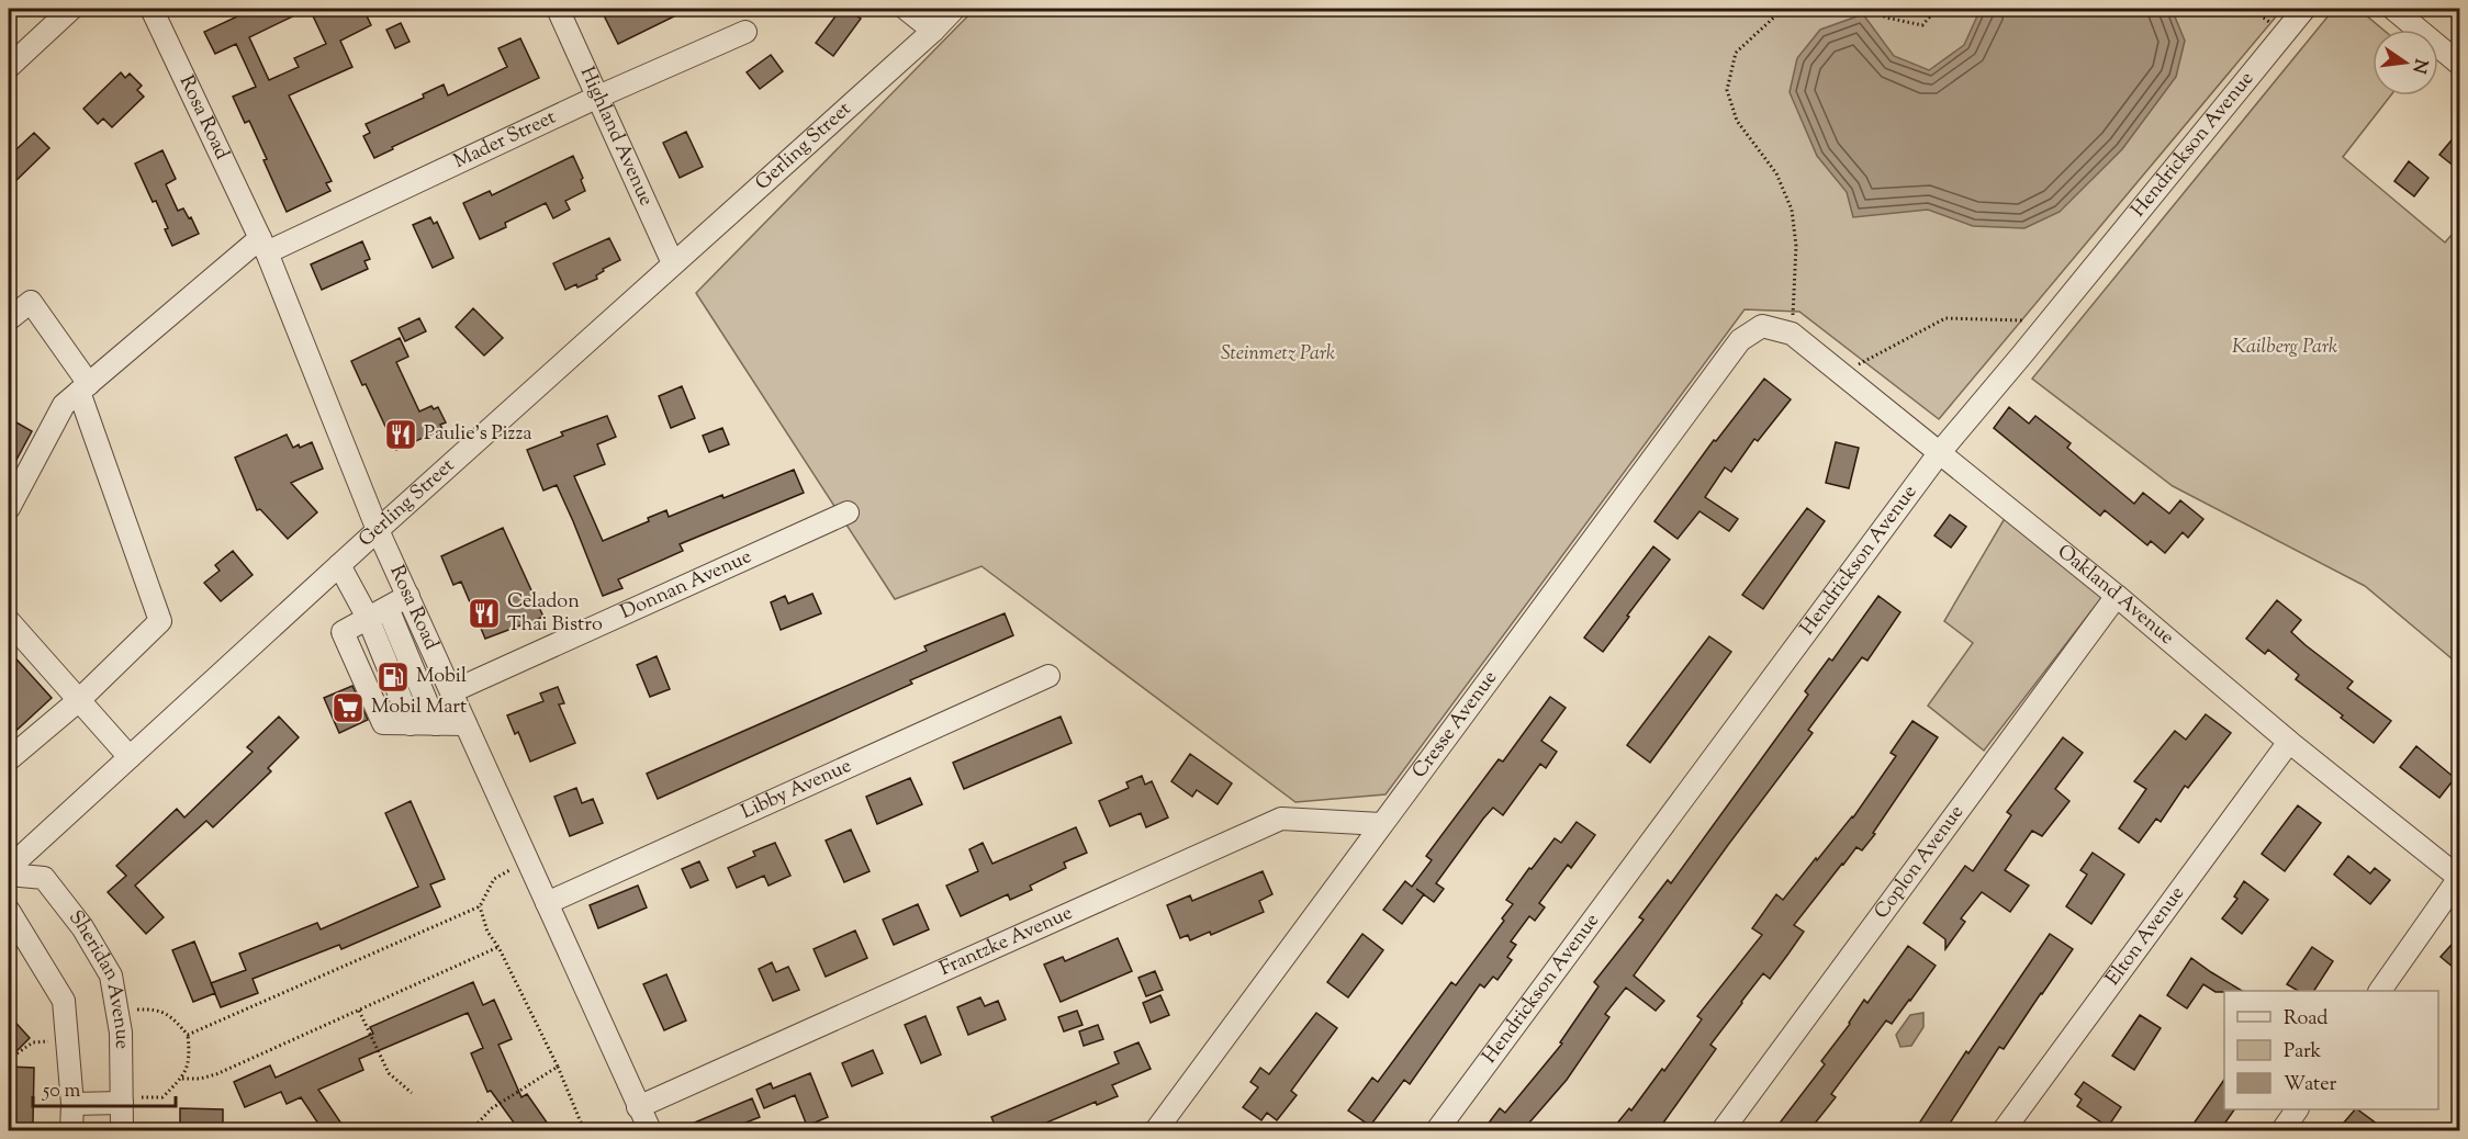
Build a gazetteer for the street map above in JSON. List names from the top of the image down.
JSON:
{
  "streets": {
    "street": [
      "Rosa Road",
      "Highland Avenue",
      "Mader Street",
      "Hendrickson Avenue",
      "Gerling Street",
      "Donnan Avenue",
      "Oakland Avenue",
      "Cresse Avenue",
      "Libby Avenue",
      "Coplon Avenue",
      "Elton Avenue",
      "Frantzke Avenue",
      "Sheridan Avenue"
    ]
  },
  "crossings": [
    ["Rosa Road", "Mader Street"],
    ["Rosa Road", "Gerling Street"],
    ["Rosa Road", "Donnan Avenue"],
    ["Rosa Road", "Libby Avenue"],
    ["Rosa Road", "Frantzke Avenue"],
    ["Highland Avenue", "Mader Street"],
    ["Highland Avenue", "Gerling Street"],
    ["Hendrickson Avenue", "Oakland Avenue"],
    ["Oakland Avenue", "Cresse Avenue"],
    ["Oakland Avenue", "Coplon Avenue"],
    ["Oakland Avenue", "Elton Avenue"],
    ["Cresse Avenue", "Frantzke Avenue"]
  ],
  "parks": ["Kailberg Park", "Steinmetz Park"],
  "places": {
    "restaurant": ["Paulie's Pizza", "Celadon Thai Bistro"],
    "fuel station": ["Mobil"],
    "supermarket": ["Mobil Mart"]
  },
  "legend": ["Road", "Park", "Water"],
  "scale_bar": "50 m",
  "north": "right"
}
